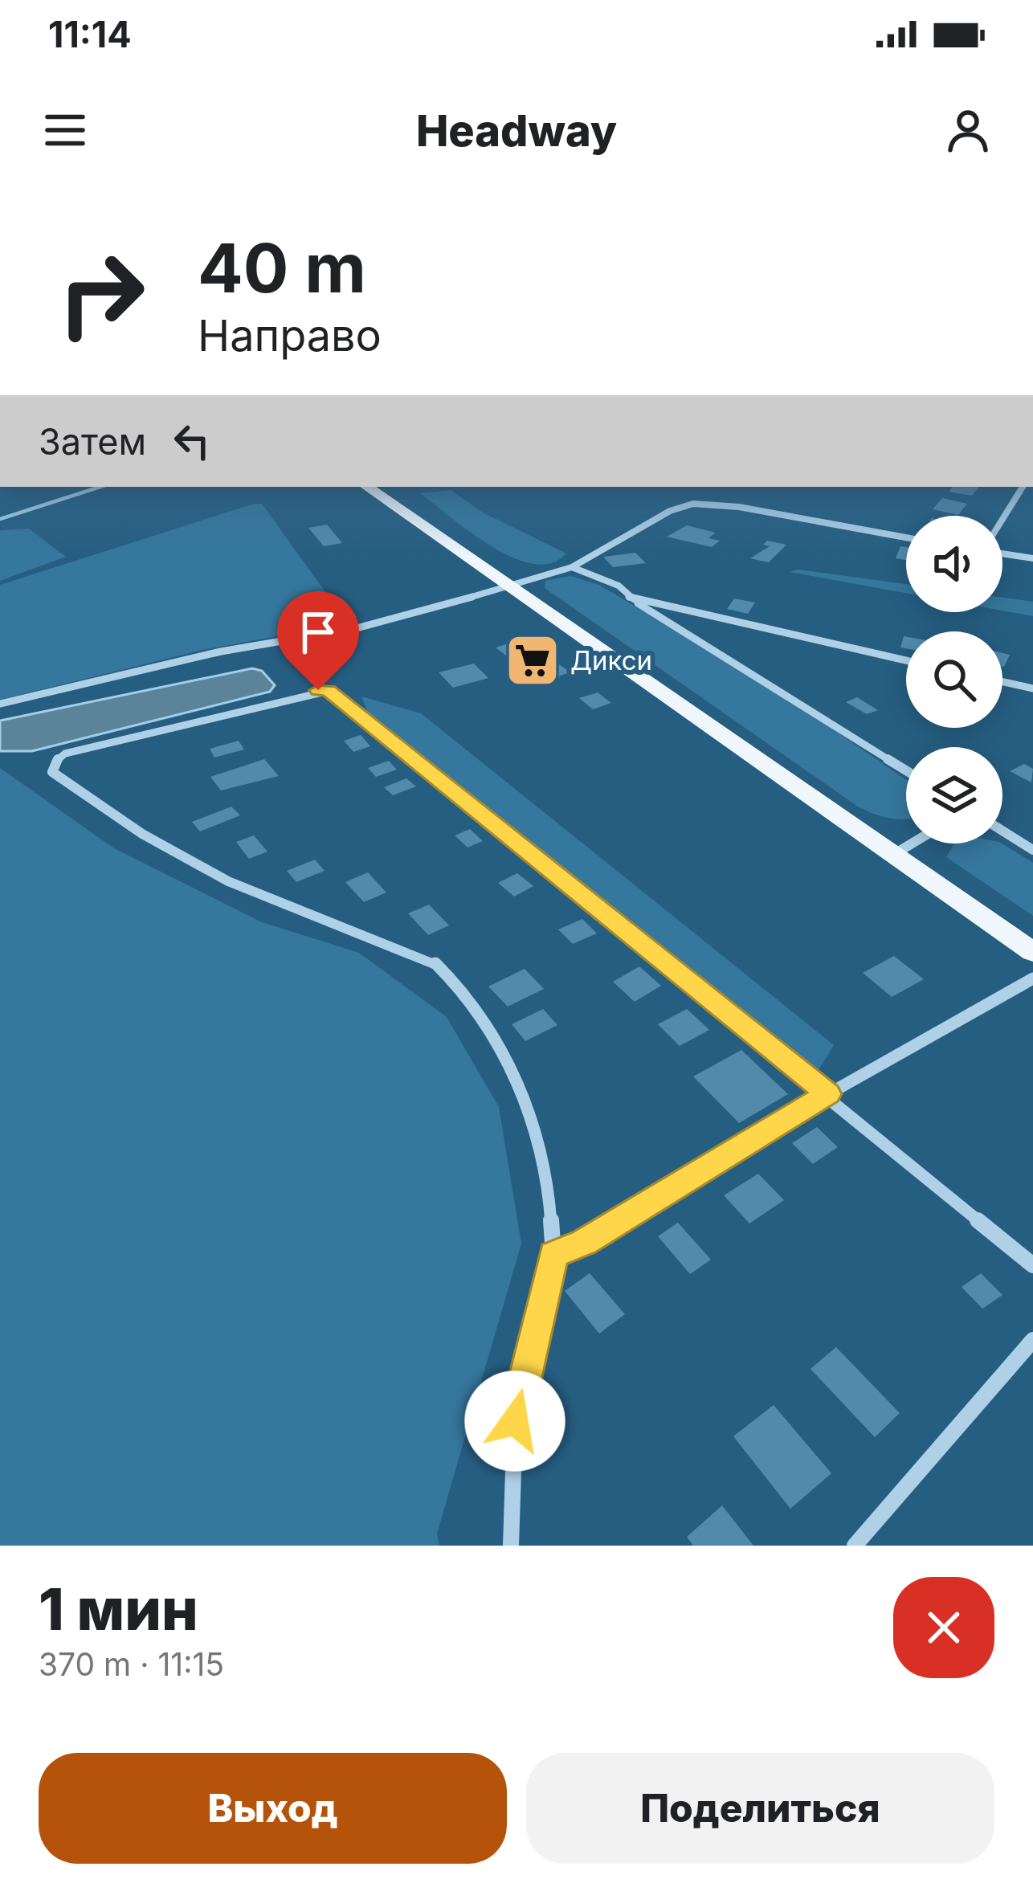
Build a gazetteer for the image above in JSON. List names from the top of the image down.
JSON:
{
  "places": {
    "supermarket": ["Дикси"]
  },
  "page": {
    "status": "11:14",
    "header": "Headway",
    "turn": ["40 m", "Направо"],
    "then": "Затем",
    "heading": ["1 мин", "370 m · 11:15"],
    "buttons": ["Выход", "Поделиться"]
  }
}
